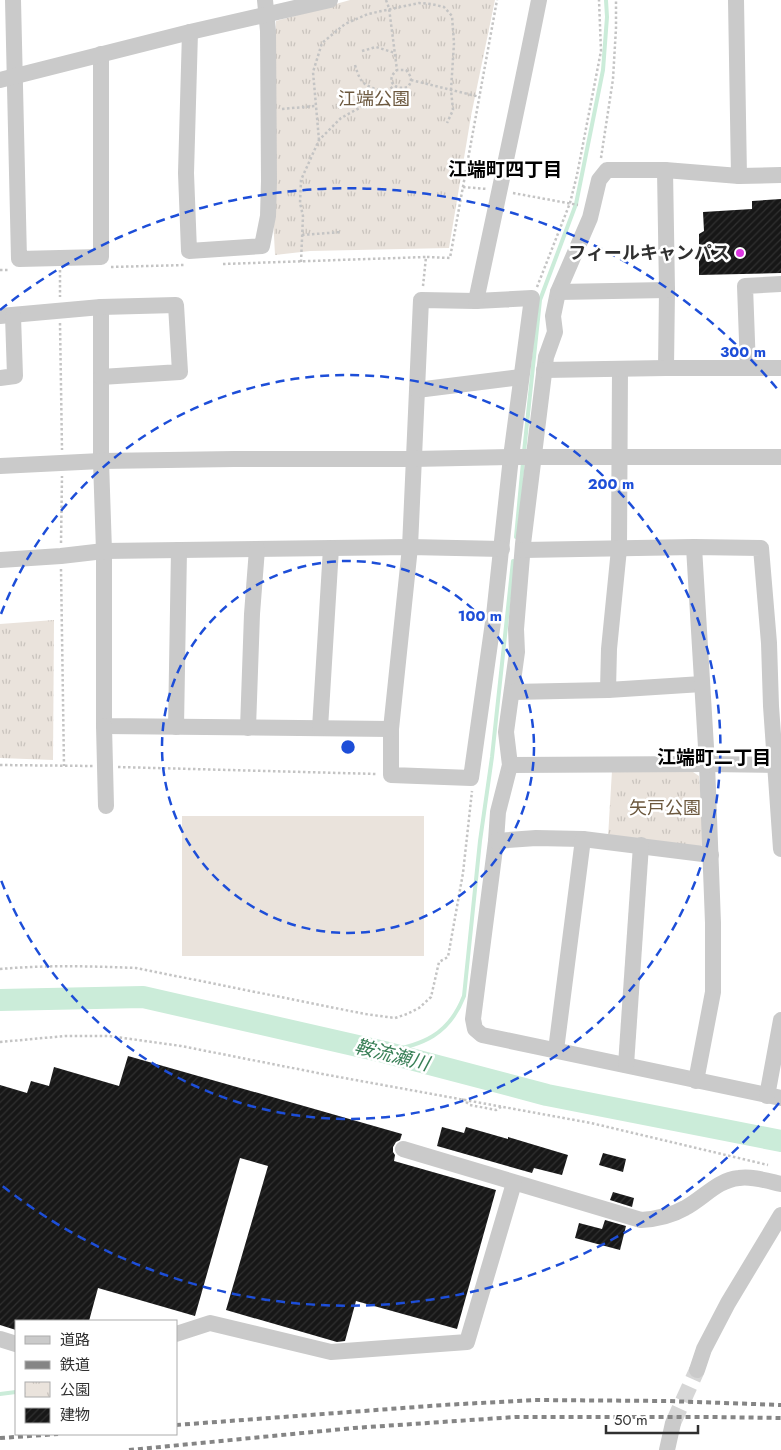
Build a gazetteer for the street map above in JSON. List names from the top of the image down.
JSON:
{
  "districts": ["江端町四丁目", "江端町二丁目"],
  "water": ["鞍流瀬川"],
  "parks": ["江端公園", "矢戸公園"],
  "places": ["フィールキャンパス"],
  "legend": [
    "道路",
    "鉄道",
    "公園",
    "建物"
  ],
  "scale_bar": "50 m",
  "rings": ["300 m", "200 m", "100 m"]
}
